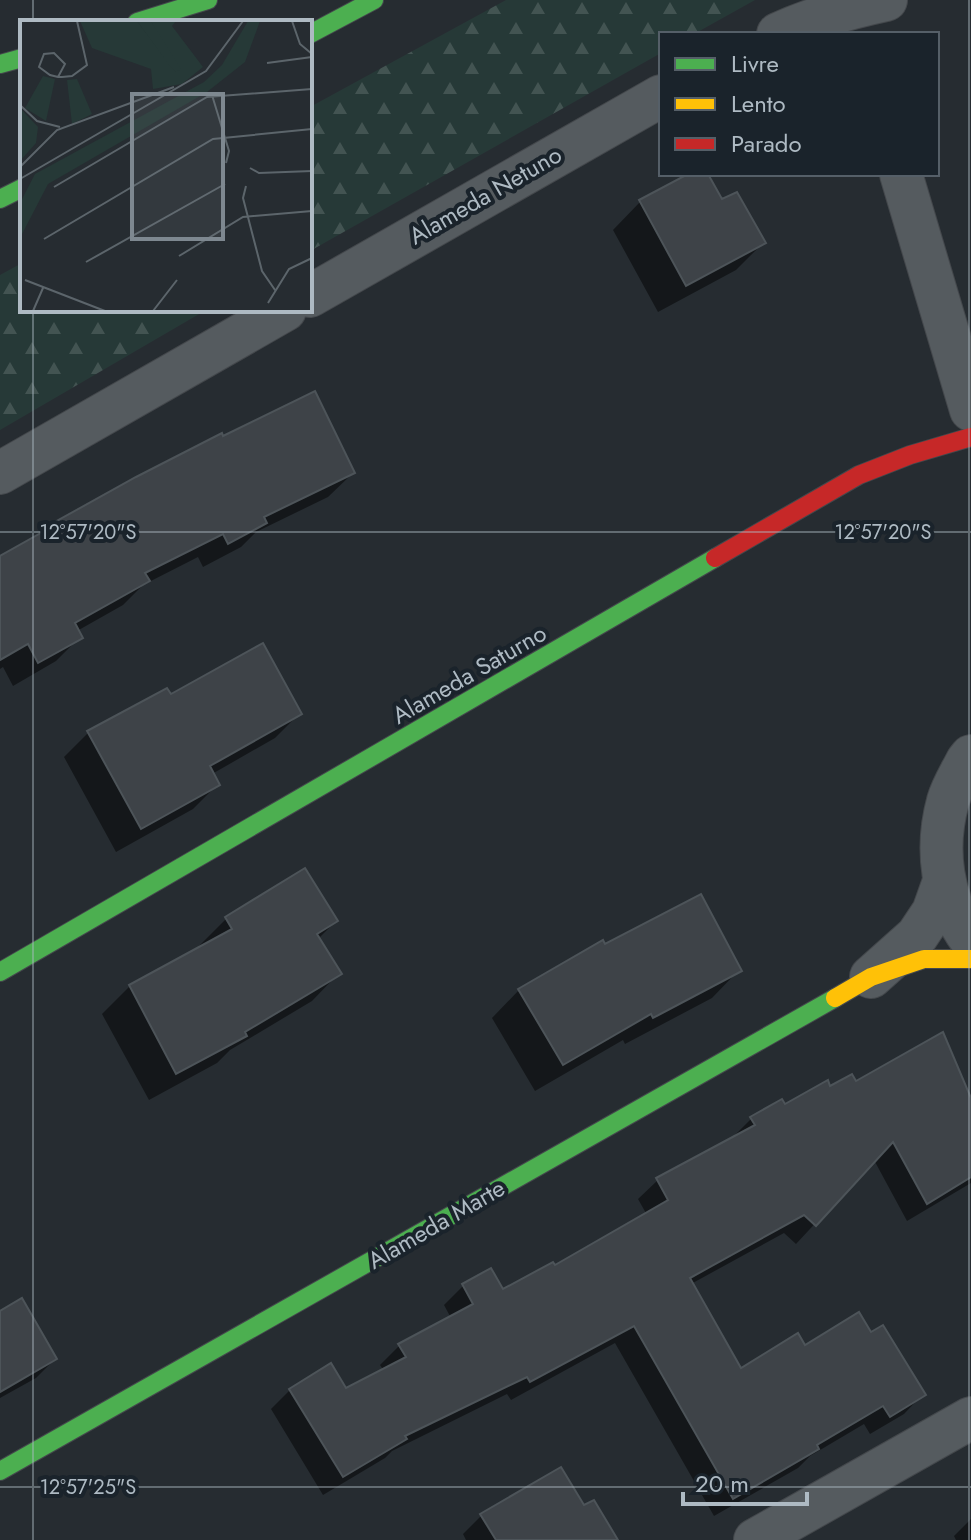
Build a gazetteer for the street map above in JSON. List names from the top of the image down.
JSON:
{
  "streets": {
    "street": ["Alameda Netuno", "Alameda Saturno", "Alameda Marte"]
  },
  "legend": ["Livre", "Lento", "Parado"],
  "scale_bar": "20 m",
  "coordinates": ["12°57'20\"S", "12°57'25\"S"]
}
